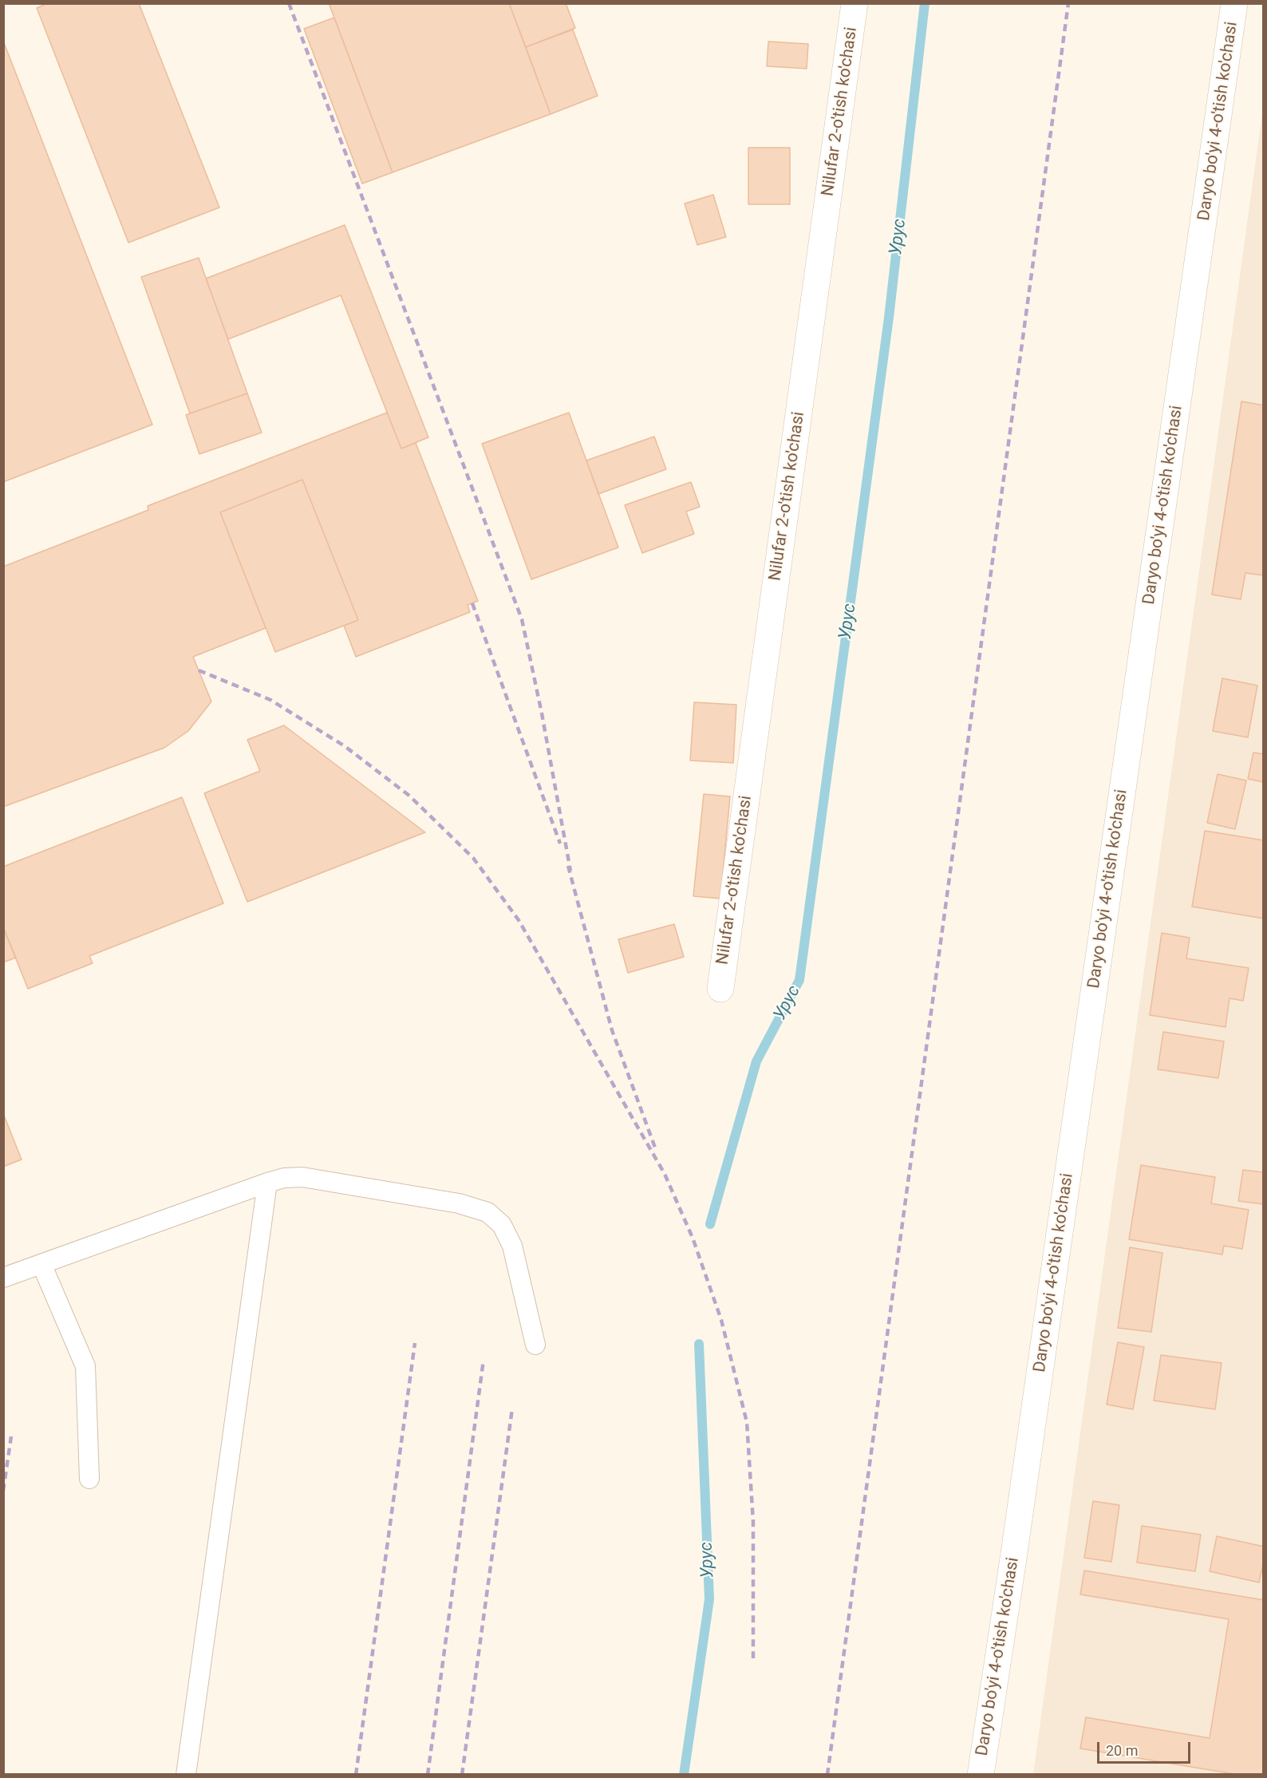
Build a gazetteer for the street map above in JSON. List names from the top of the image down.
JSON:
{
  "streets": {
    "street": ["Nilufar 2-o'tish ko'chasi", "Daryo bo'yi 4-o'tish ko'chasi"]
  },
  "water": ["Урус"],
  "scale_bar": "20 m"
}
